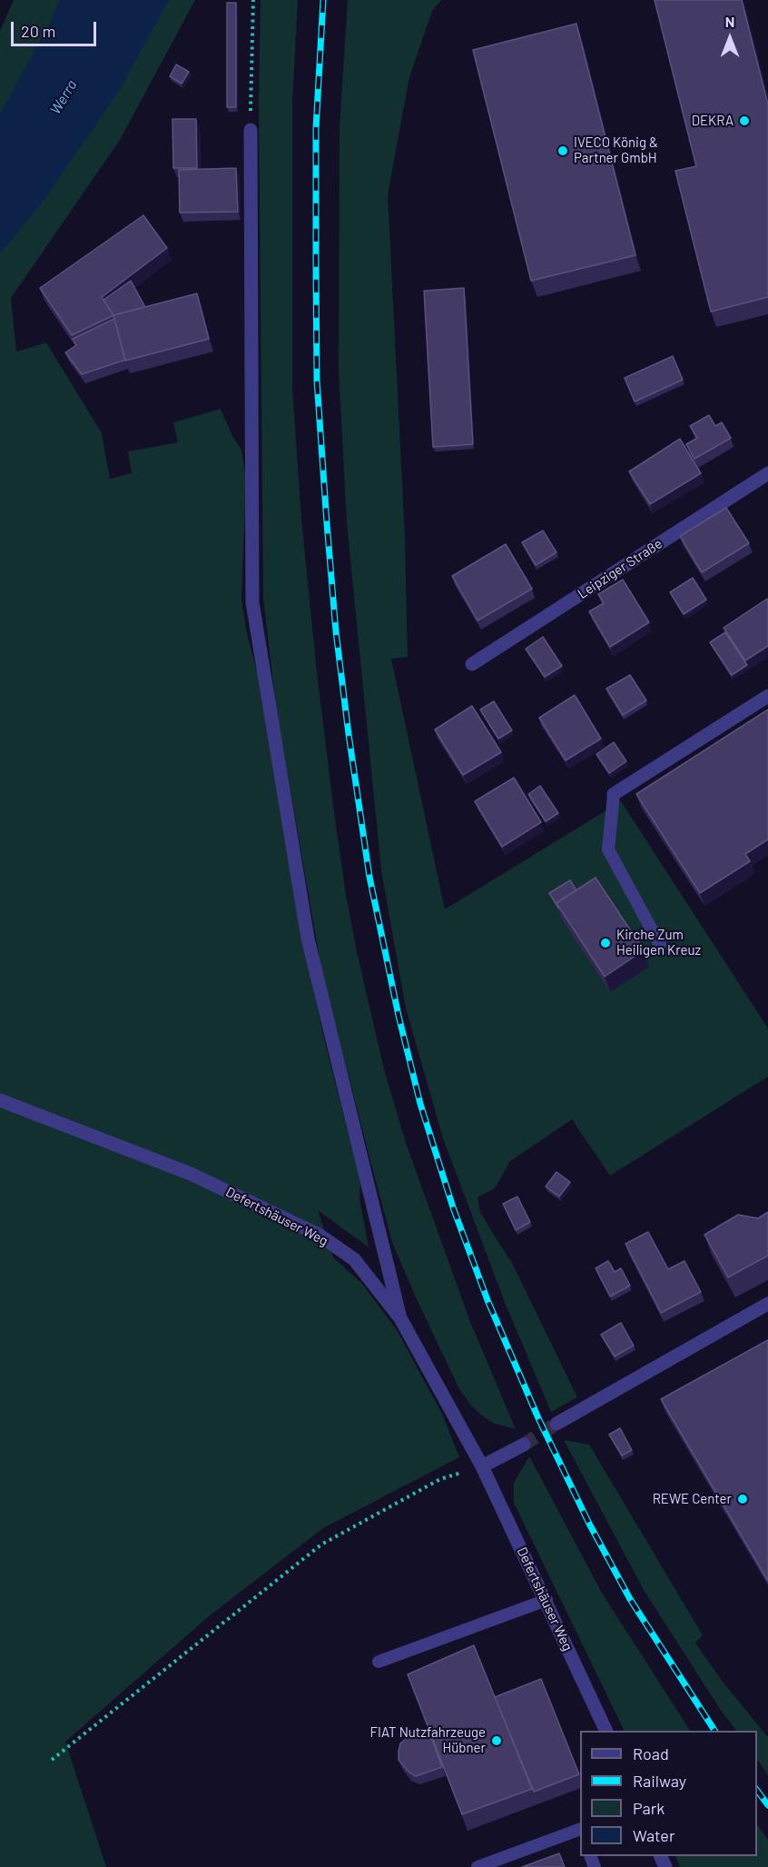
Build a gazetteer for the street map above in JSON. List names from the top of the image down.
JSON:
{
  "streets": {
    "street": ["Leipziger Straße", "Defertshäuser Weg"]
  },
  "water": ["Werra"],
  "places": [
    "DEKRA",
    "IVECO König & Partner GmbH",
    "Kirche Zum Heiligen Kreuz",
    "REWE Center",
    "FIAT Nutzfahrzeuge Hübner"
  ],
  "legend": [
    "Road",
    "Railway",
    "Park",
    "Water"
  ],
  "scale_bar": "20 m",
  "north": "top"
}
